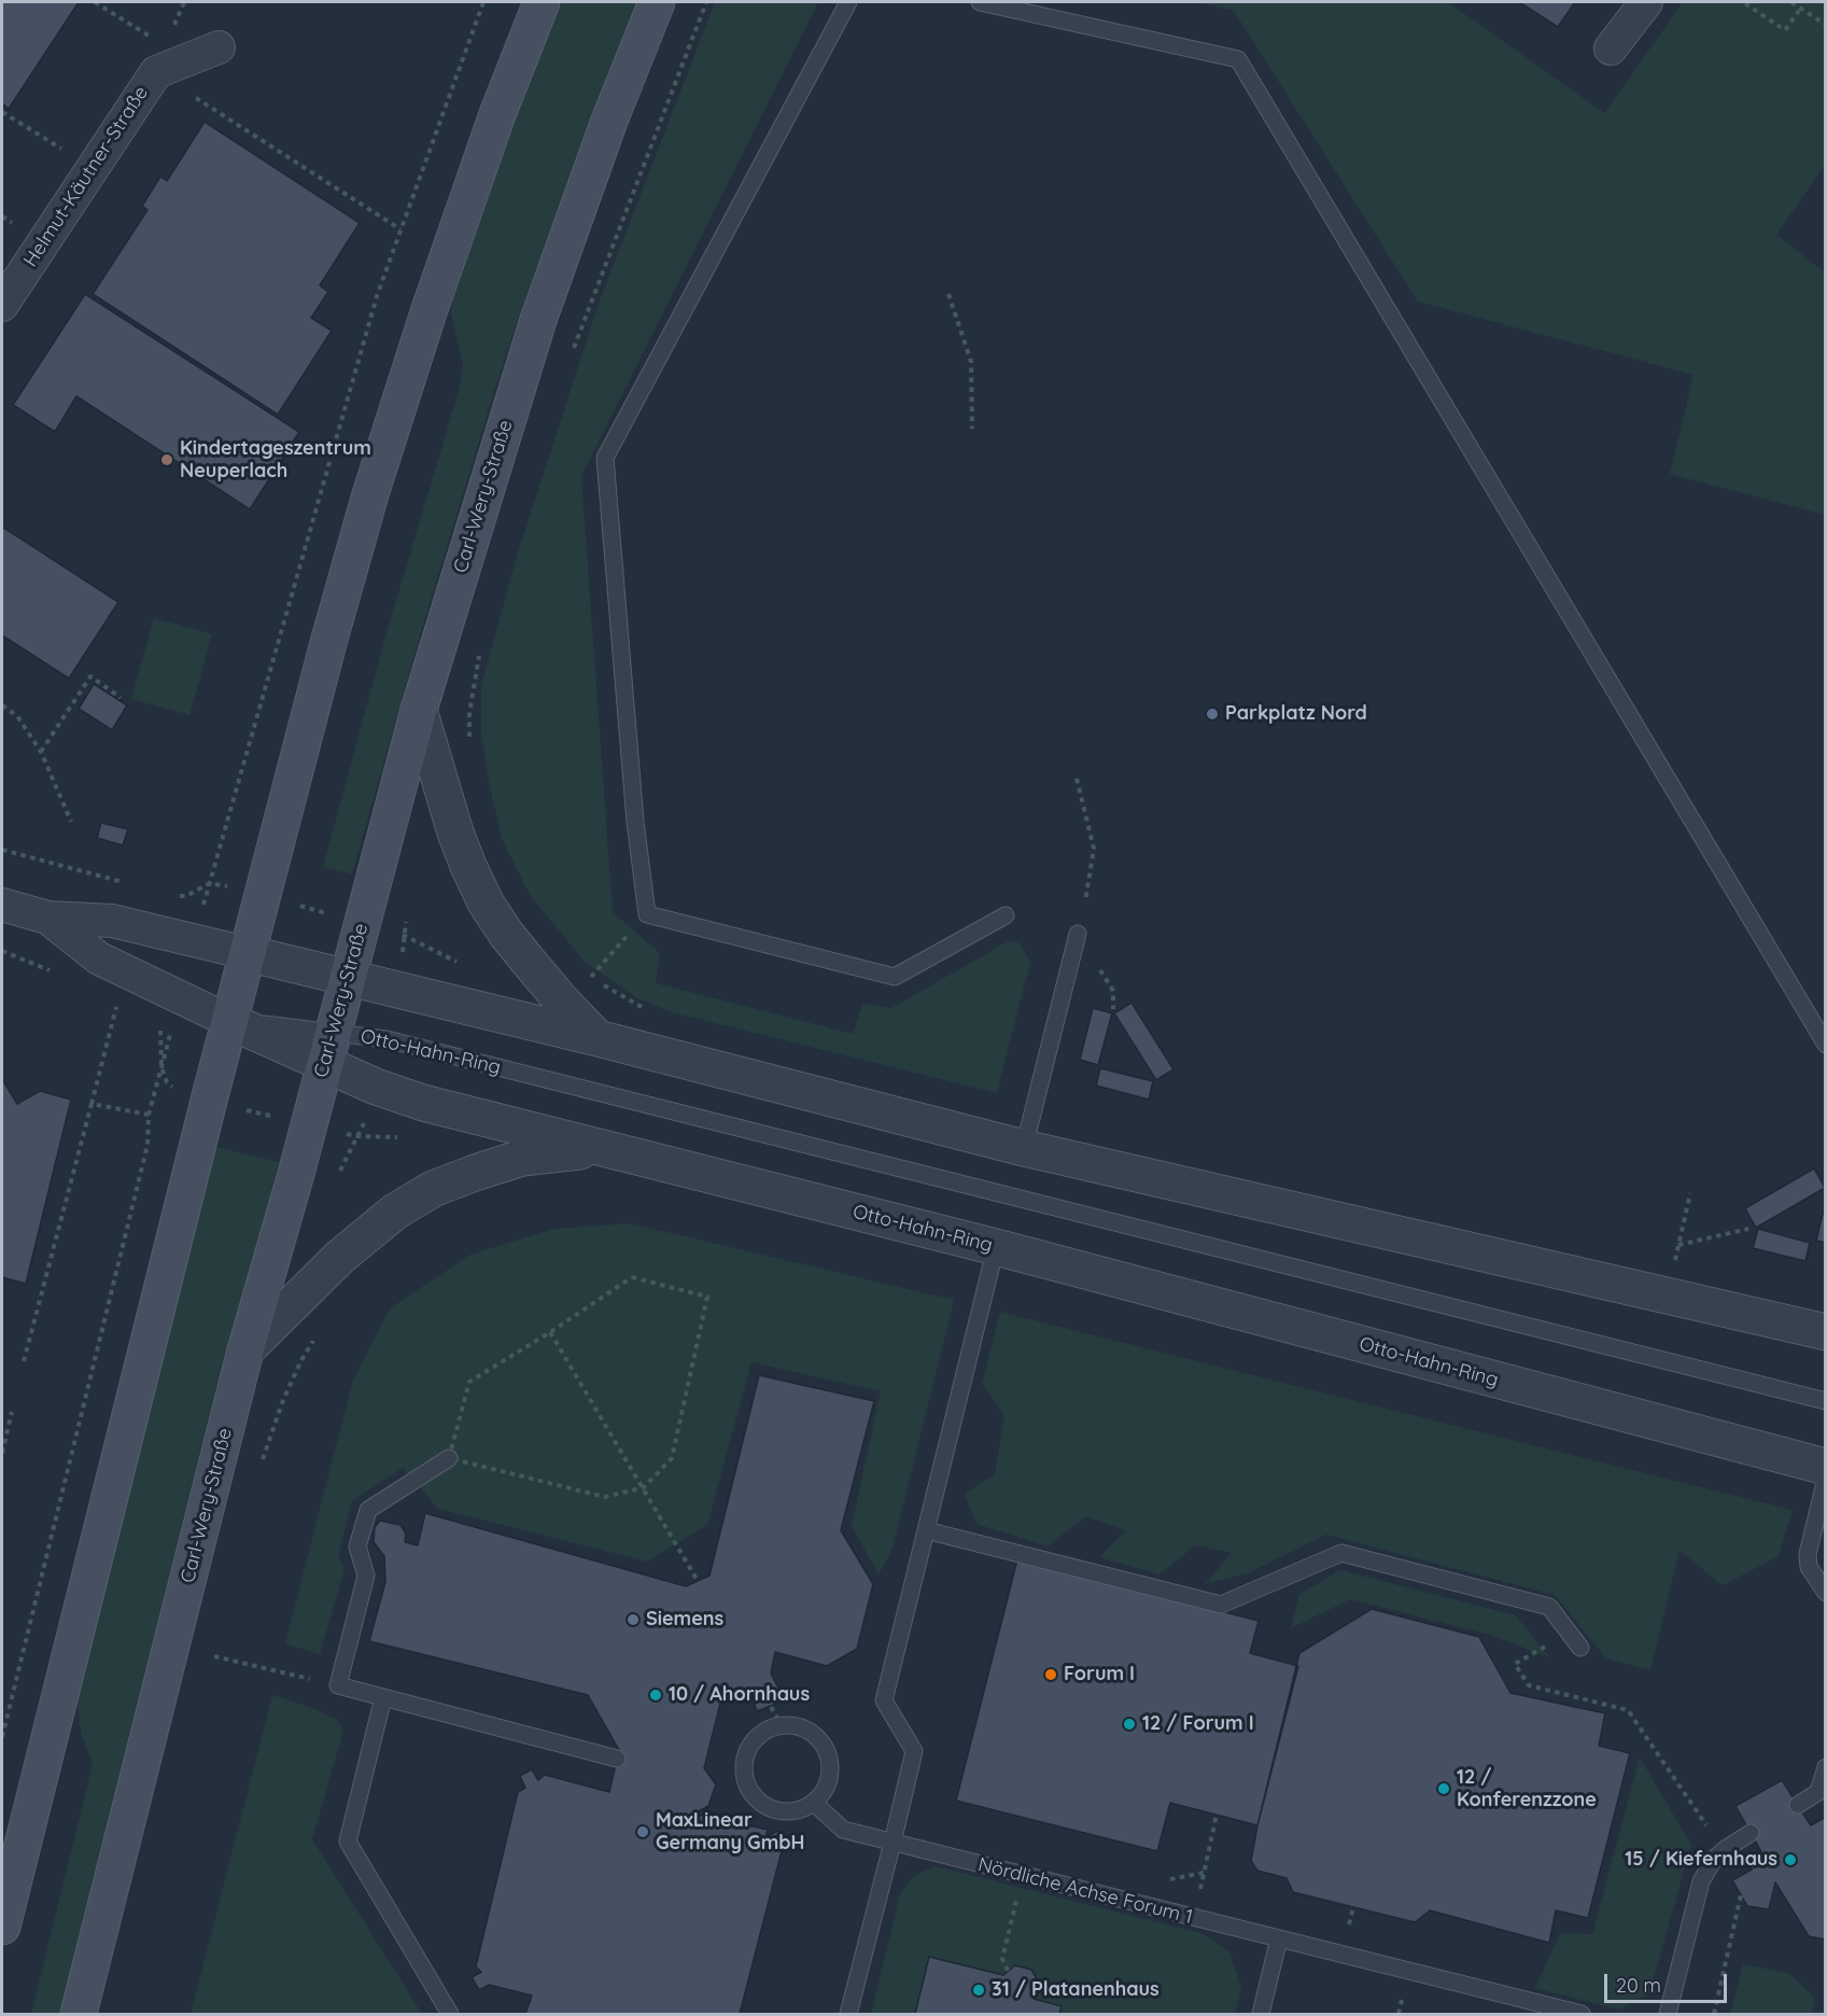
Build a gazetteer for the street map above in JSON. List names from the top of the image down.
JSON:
{
  "streets": {
    "main road": ["Carl-Wery-Straße"],
    "street": ["Helmut-Käutner-Straße", "Otto-Hahn-Ring"],
    "lane": ["Nördliche Achse Forum 1"]
  },
  "crossings": [
    ["Carl-Wery-Straße", "Otto-Hahn-Ring"]
  ],
  "places": [
    "Kindertageszentrum Neuperlach",
    "Parkplatz Nord",
    "Siemens",
    "Forum I",
    "10 / Ahornhaus",
    "12 / Forum I",
    "12 / Konferenzzone",
    "MaxLinear Germany GmbH",
    "15 / Kiefernhaus",
    "31 / Platanenhaus"
  ],
  "scale_bar": "20 m"
}
